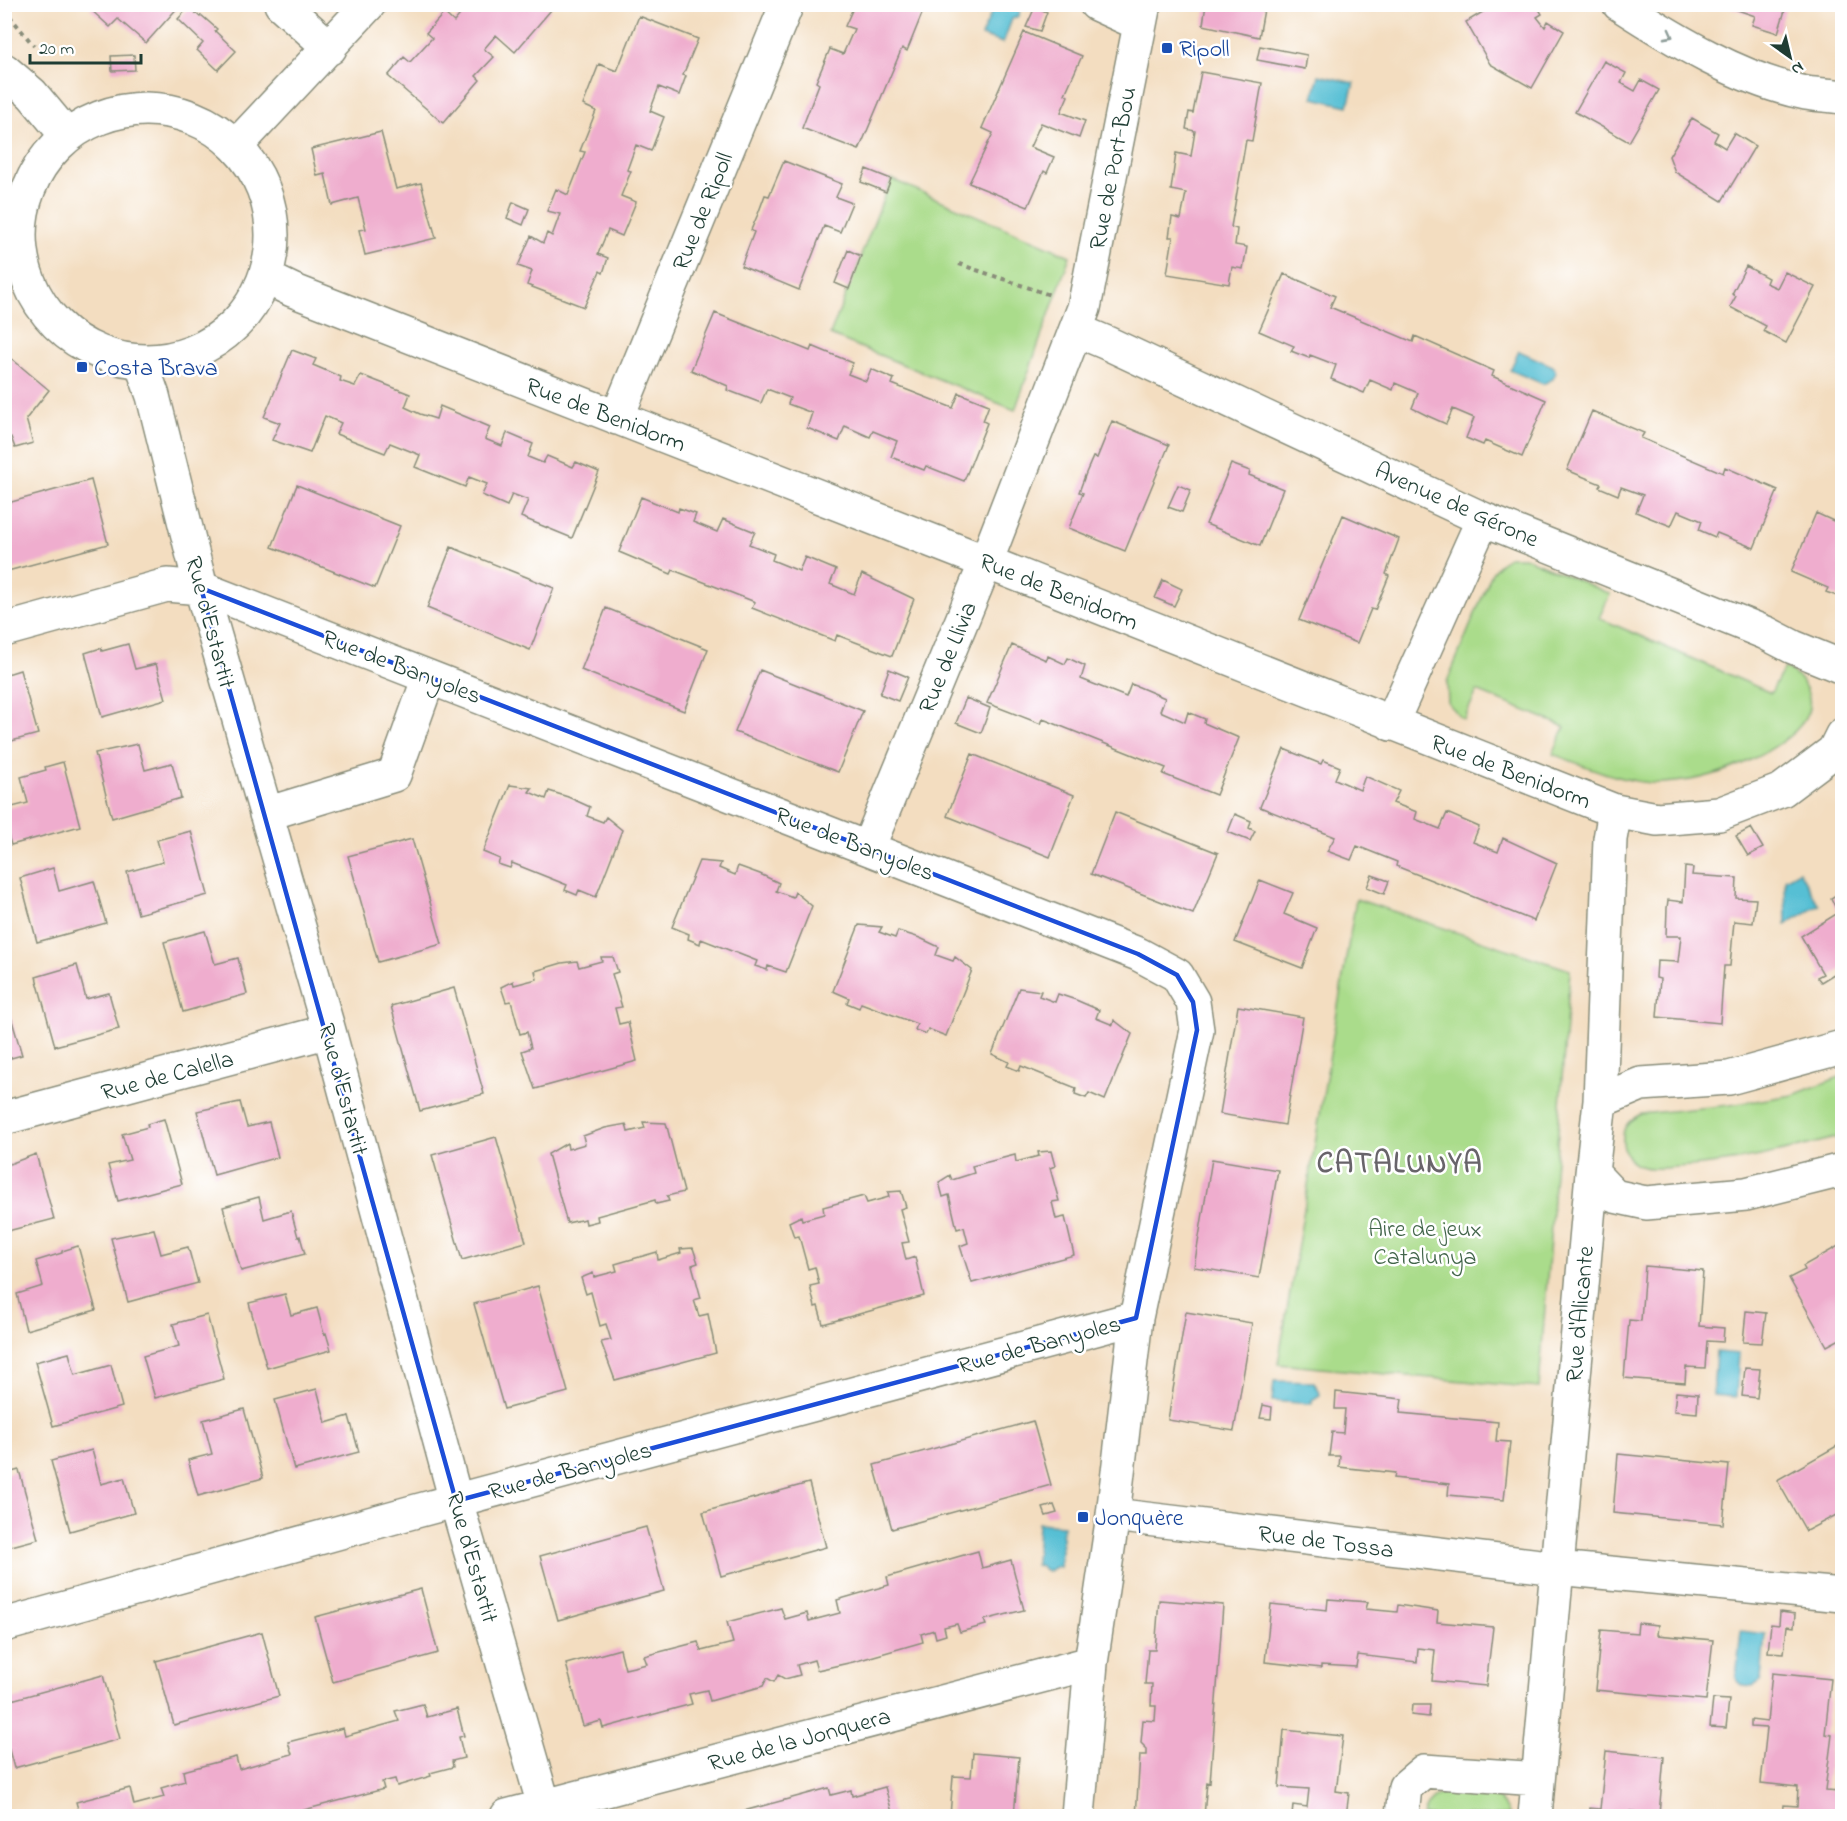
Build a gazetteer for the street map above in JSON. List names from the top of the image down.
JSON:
{
  "streets": {
    "street": [
      "Rue de Port-Bou",
      "Rue de Ripoll",
      "Rue de Benidorm",
      "Avenue de Gérone",
      "Rue d'Estartit",
      "Rue de Llivia",
      "Rue de Banyoles",
      "Rue de Calella",
      "Rue d'Alicante",
      "Rue de Tossa",
      "Rue de la Jonquera"
    ]
  },
  "crossings": [
    ["Rue de Port-Bou", "Avenue de Gérone"],
    ["Rue de Port-Bou", "Rue de Llivia"],
    ["Rue de Ripoll", "Rue de Benidorm"],
    ["Rue de Benidorm", "Rue de Llivia"],
    ["Rue de Benidorm", "Rue d'Alicante"],
    ["Avenue de Gérone", "Rue de Llivia"],
    ["Rue d'Estartit", "Rue de Banyoles"],
    ["Rue d'Estartit", "Rue de Calella"],
    ["Rue d'Estartit", "Rue de la Jonquera"],
    ["Rue de Llivia", "Rue de Banyoles"],
    ["Rue de Banyoles", "Rue de Tossa"],
    ["Rue d'Alicante", "Rue de Tossa"]
  ],
  "districts": ["CATALUNYA"],
  "parks": ["Aire de jeux Catalunya"],
  "places": {
    "transit": ["Ripoll", "Costa Brava", "Jonquère"]
  },
  "scale_bar": "20 m",
  "north": "bottom right"
}
